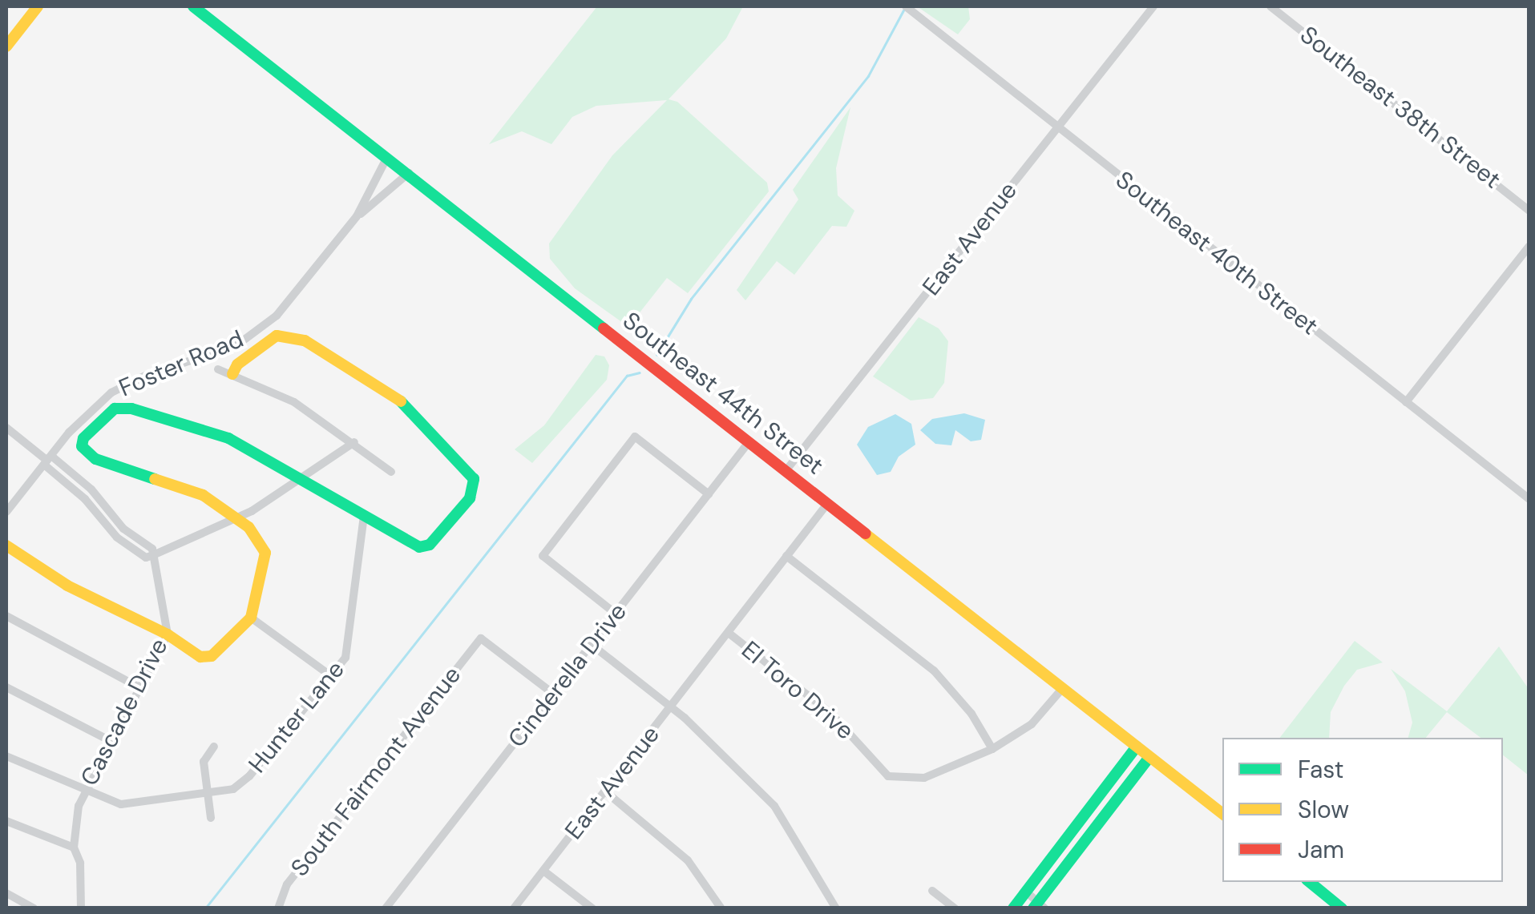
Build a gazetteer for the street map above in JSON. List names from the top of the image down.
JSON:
{
  "streets": {
    "street": [
      "Southeast 38th Street",
      "East Avenue",
      "Southeast 40th Street",
      "Foster Road",
      "Southeast 44th Street",
      "Cinderella Drive",
      "El Toro Drive",
      "Cascade Drive",
      "Hunter Lane",
      "South Fairmont Avenue"
    ]
  },
  "crossings": [
    ["East Avenue", "Southeast 40th Street"],
    ["East Avenue", "Southeast 44th Street"],
    ["East Avenue", "El Toro Drive"],
    ["Foster Road", "Southeast 44th Street"],
    ["Southeast 44th Street", "Cinderella Drive"],
    ["Southeast 44th Street", "El Toro Drive"],
    ["Cinderella Drive", "South Fairmont Avenue"],
    ["Cascade Drive", "Hunter Lane"]
  ],
  "legend": ["Fast", "Slow", "Jam"]
}
